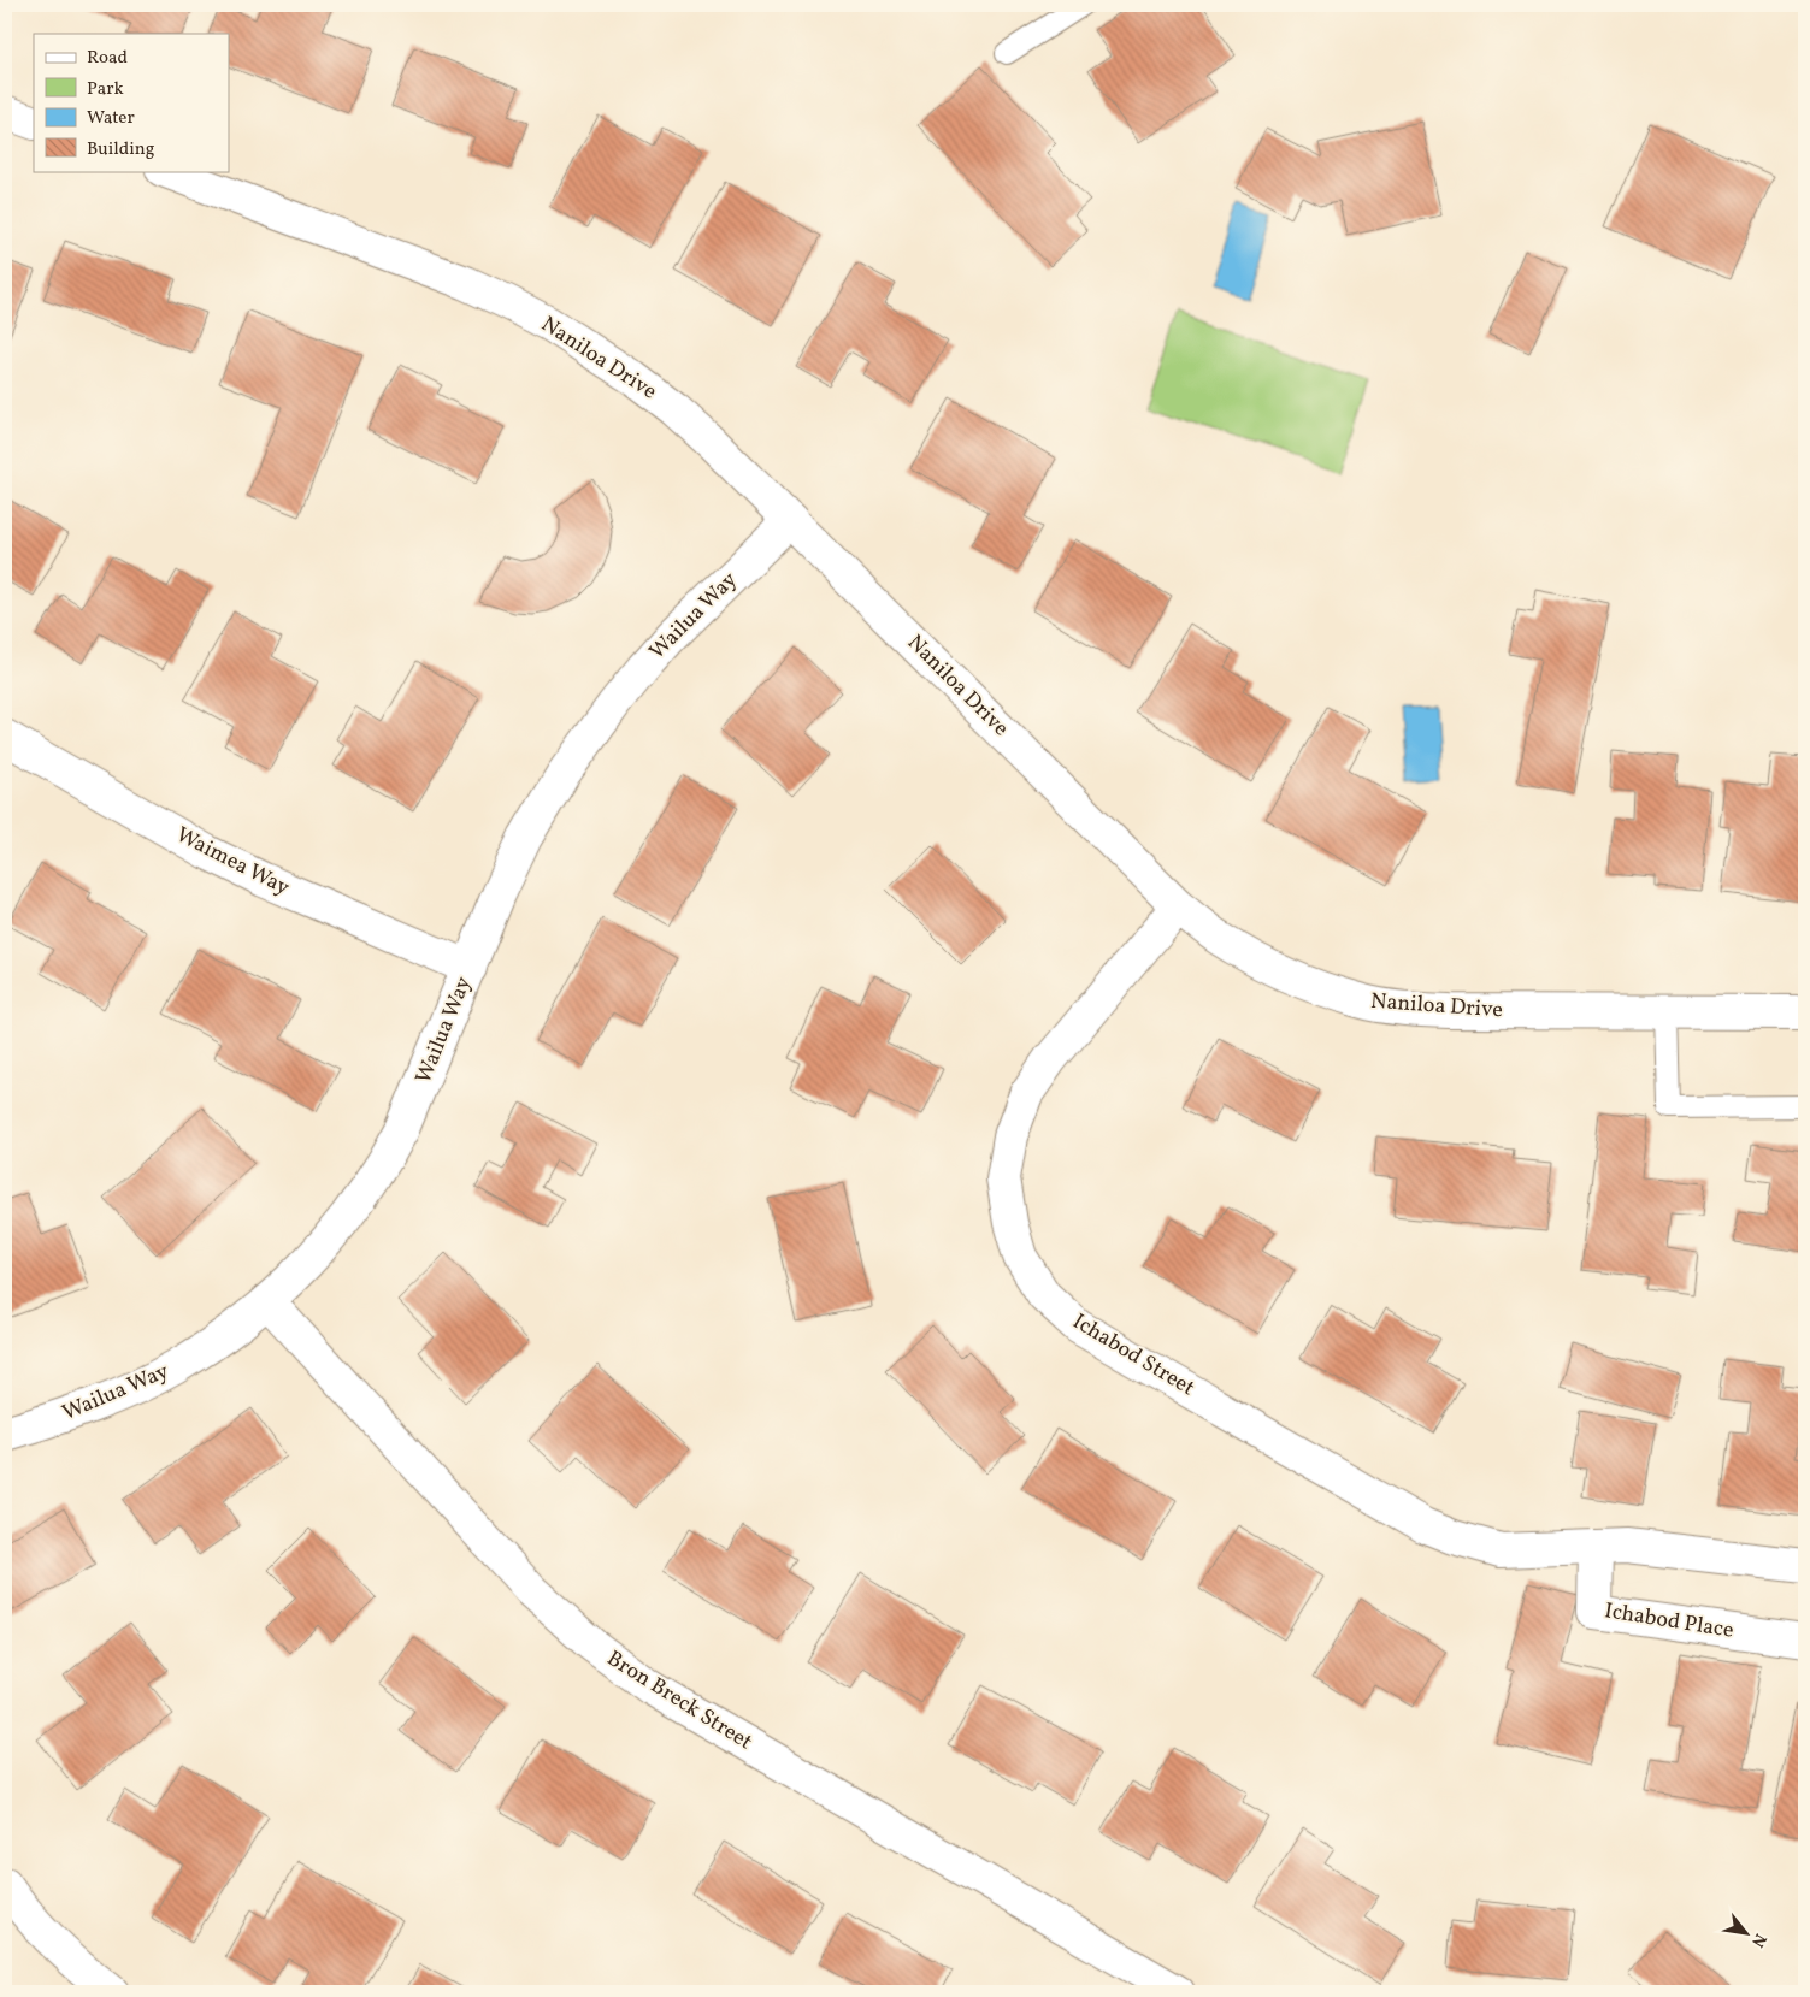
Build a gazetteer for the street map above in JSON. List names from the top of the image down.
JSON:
{
  "streets": {
    "street": [
      "Naniloa Drive",
      "Wailua Way",
      "Waimea Way",
      "Ichabod Street",
      "Ichabod Place",
      "Bron Breck Street"
    ]
  },
  "crossings": [
    ["Naniloa Drive", "Wailua Way"],
    ["Naniloa Drive", "Ichabod Street"],
    ["Wailua Way", "Waimea Way"],
    ["Wailua Way", "Bron Breck Street"],
    ["Ichabod Street", "Ichabod Place"]
  ],
  "legend": [
    "Road",
    "Park",
    "Water",
    "Building"
  ],
  "north": "bottom right"
}
